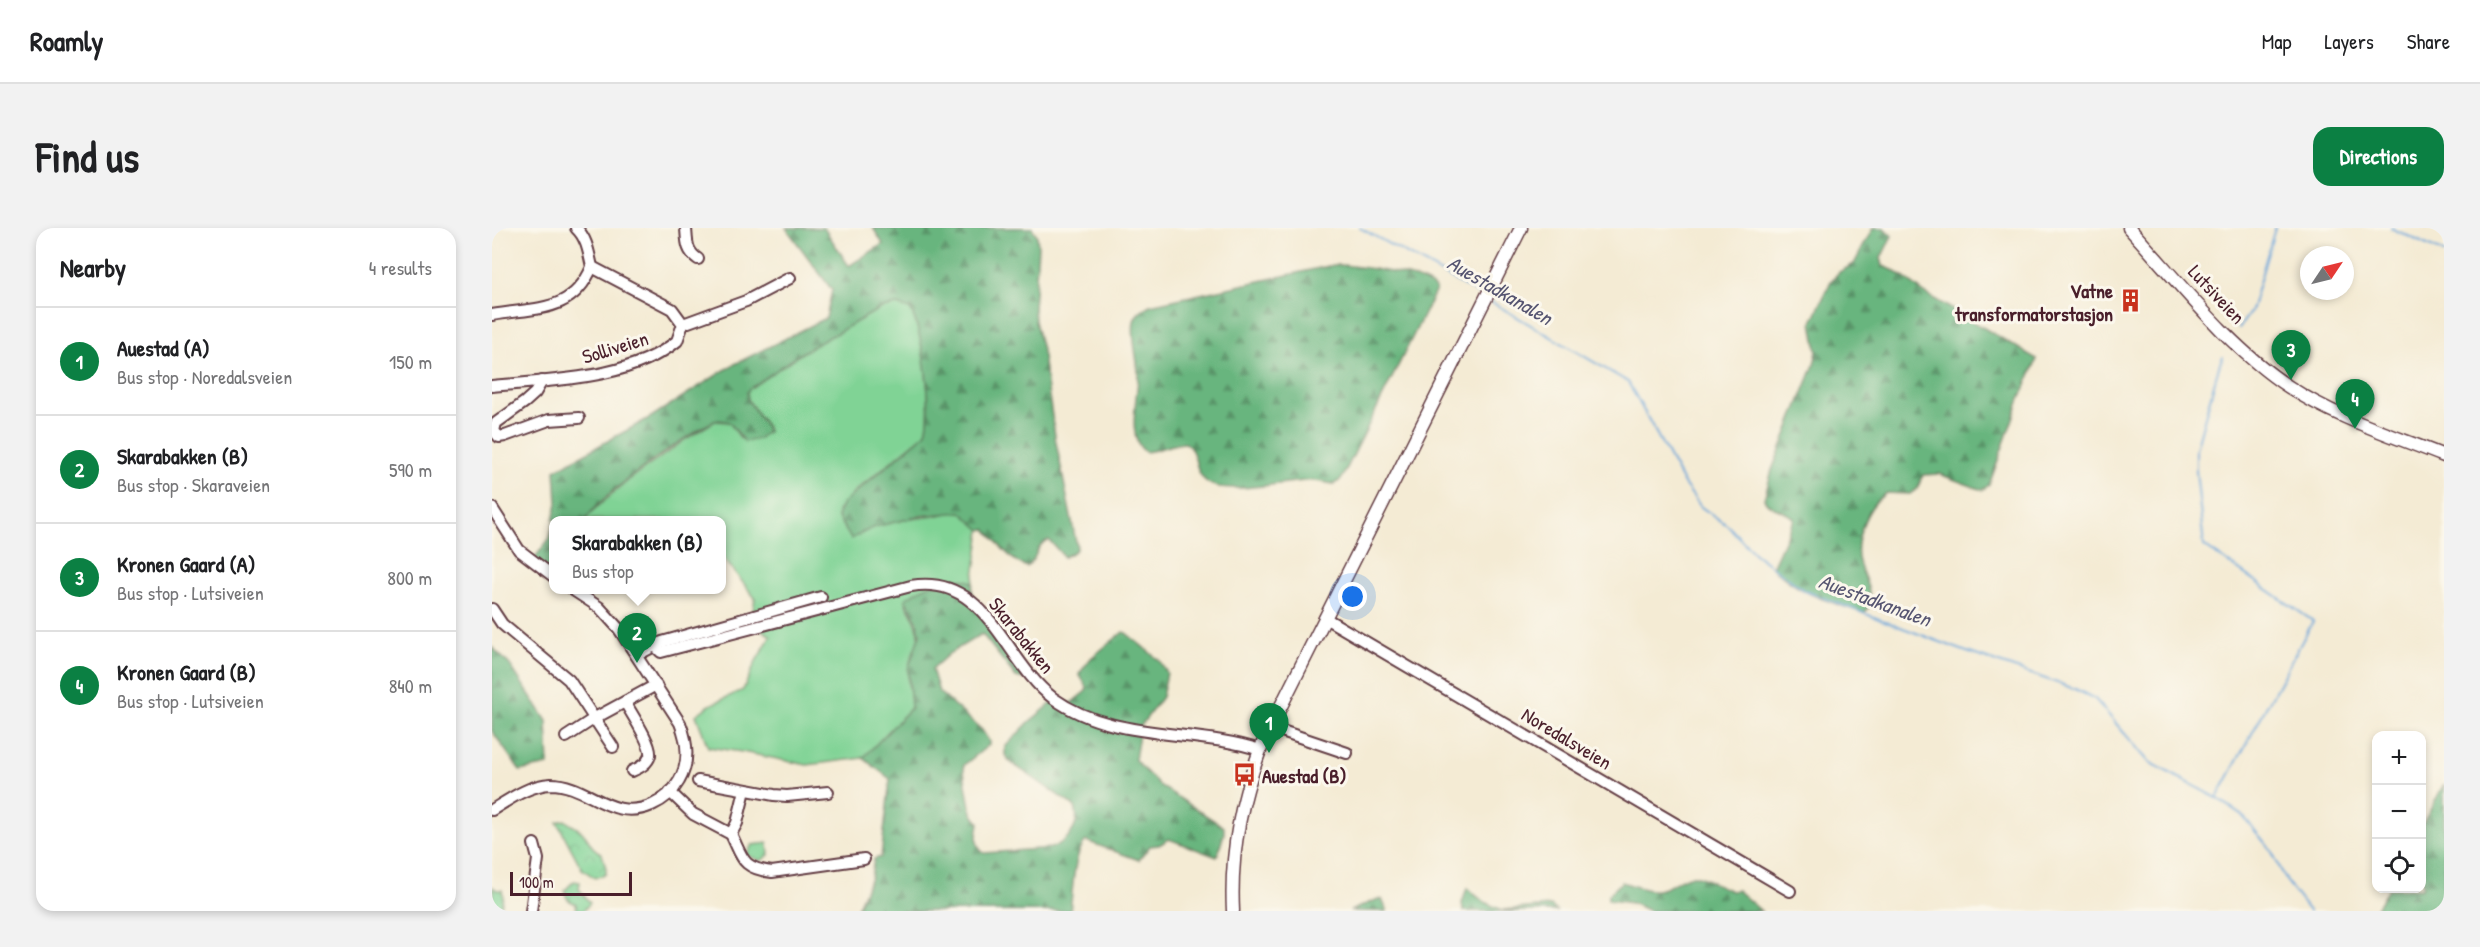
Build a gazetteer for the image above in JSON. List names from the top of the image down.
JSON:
{
  "streets": {
    "main road": ["Lutsiveien"],
    "street": ["Solliveien", "Skarabakken", "Noredalsveien"]
  },
  "water": ["Auestadkanalen"],
  "places": {
    "building": ["Vatne transformatorstasjon"],
    "bus stop": ["Auestad (B)"]
  },
  "scale_bar": "100 m",
  "north": "top right",
  "page": {
    "header": "Roamly",
    "nav": ["Map", "Layers", "Share"],
    "buttons": "Directions",
    "title": "Find us",
    "heading": ["Nearby", "4 results"],
    "list": [
      {
        "mark": "1",
        "name": "Auestad (A)",
        "note": "Bus stop · Noredalsveien",
        "value": "150 m"
      },
      {
        "mark": "2",
        "name": "Skarabakken (B)",
        "note": "Bus stop · Skaraveien",
        "value": "590 m"
      },
      {
        "mark": "3",
        "name": "Kronen Gaard (A)",
        "note": "Bus stop · Lutsiveien",
        "value": "800 m"
      },
      {
        "mark": "4",
        "name": "Kronen Gaard (B)",
        "note": "Bus stop · Lutsiveien",
        "value": "840 m"
      }
    ],
    "pins": [
      "3",
      "4",
      "2",
      "1"
    ],
    "popup": ["Skarabakken (B)", "Bus stop"],
    "map_buttons": ["+", "−"],
    "scale": "100 m"
  }
}
